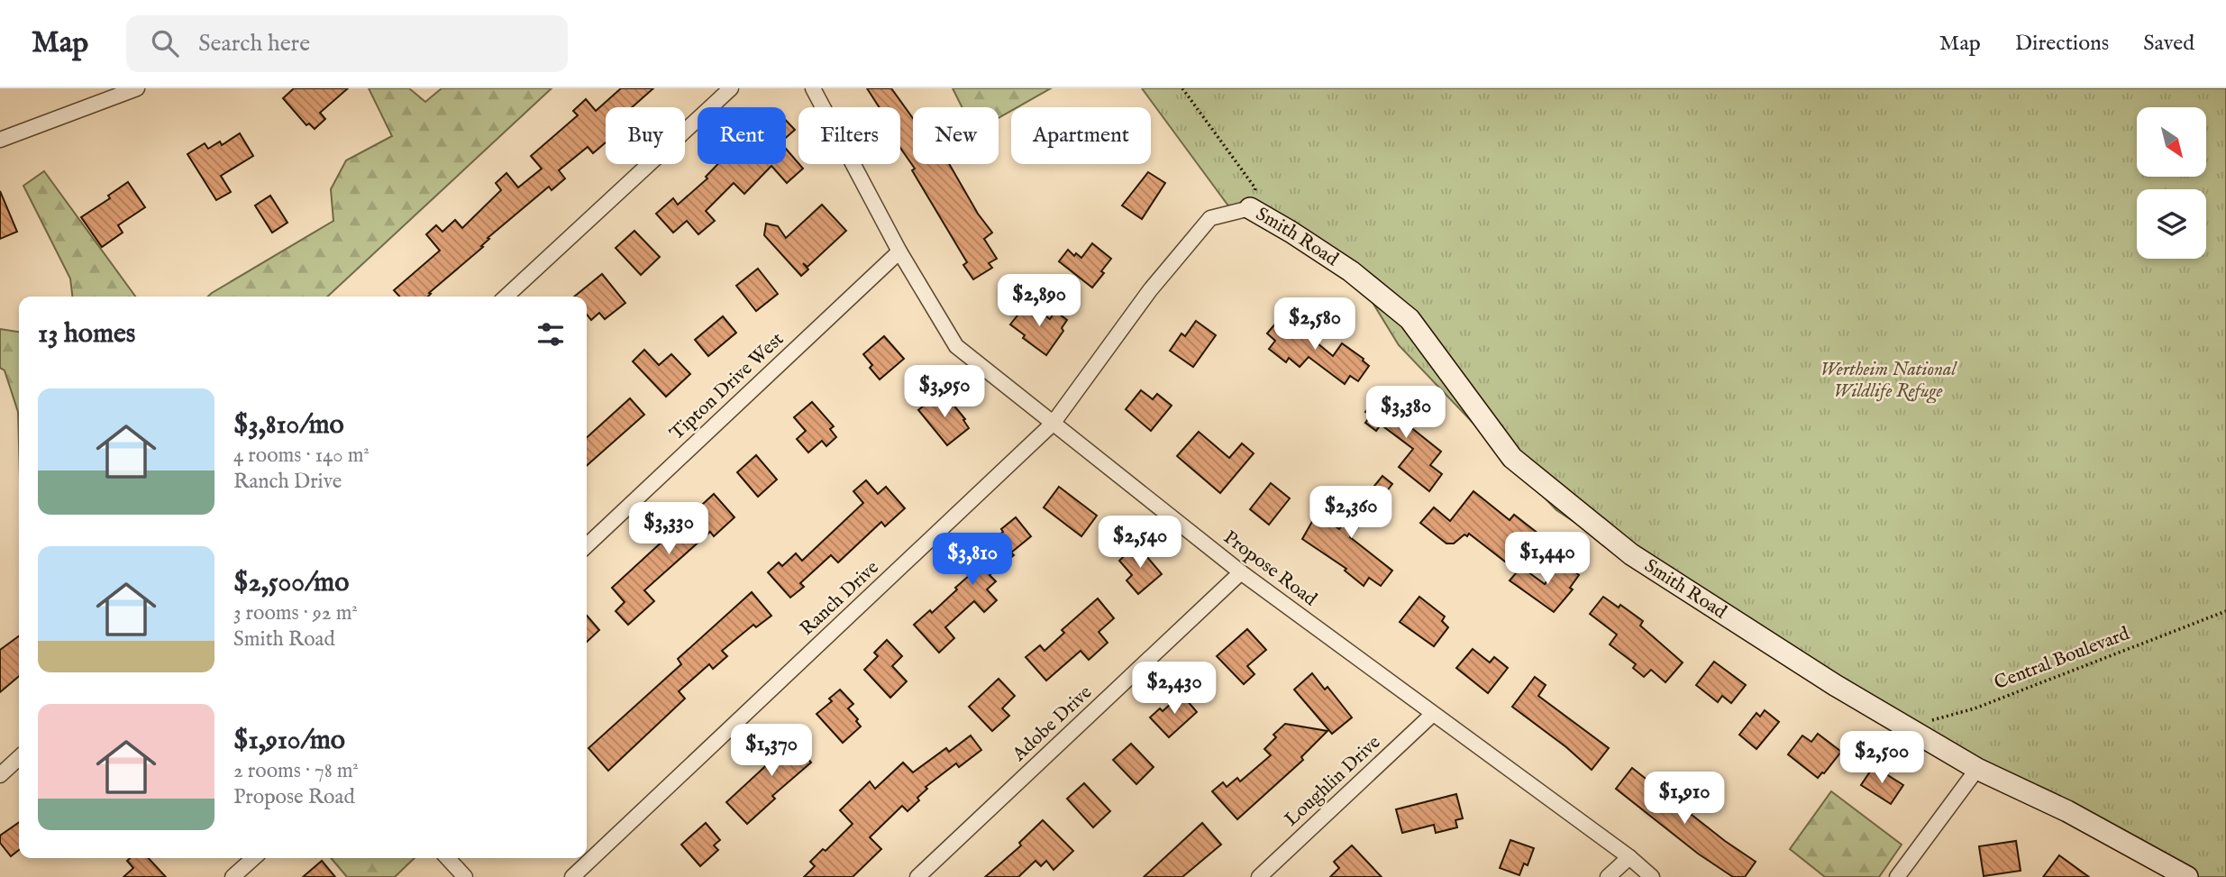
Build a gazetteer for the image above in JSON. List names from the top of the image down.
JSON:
{
  "streets": {
    "street": [
      "Smith Road",
      "Tipton Drive West",
      "Propose Road",
      "Ranch Drive",
      "Adobe Drive",
      "Loughlin Drive"
    ],
    "path": ["Central Boulevard"]
  },
  "crossings": [
    ["Smith Road", "Ranch Drive"],
    ["Smith Road", "Central Boulevard"],
    ["Tipton Drive West", "Propose Road"],
    ["Propose Road", "Ranch Drive"],
    ["Propose Road", "Adobe Drive"],
    ["Propose Road", "Loughlin Drive"]
  ],
  "parks": ["Wertheim National Wildlife Refuge"],
  "north": "bottom right",
  "page": {
    "header": "Map",
    "search": "Search here",
    "nav": ["Map", "Directions", "Saved"],
    "chip": [
      "Buy",
      "Rent",
      "Filters",
      "New",
      "Apartment"
    ],
    "price": [
      "$2,890",
      "$2,580",
      "$3,950",
      "$3,380",
      "$2,360",
      "$3,330",
      "$2,540",
      "$1,440",
      "$3,810",
      "$2,430",
      "$1,370",
      "$2,500",
      "$1,910"
    ],
    "heading": "13 homes",
    "list": [
      {
        "name": "$3,810/mo",
        "note": "4 rooms · 140 m² · Ranch Drive"
      },
      {
        "name": "$2,500/mo",
        "note": "3 rooms · 92 m² · Smith Road"
      },
      {
        "name": "$1,910/mo",
        "note": "2 rooms · 78 m² · Propose Road"
      }
    ]
  }
}
